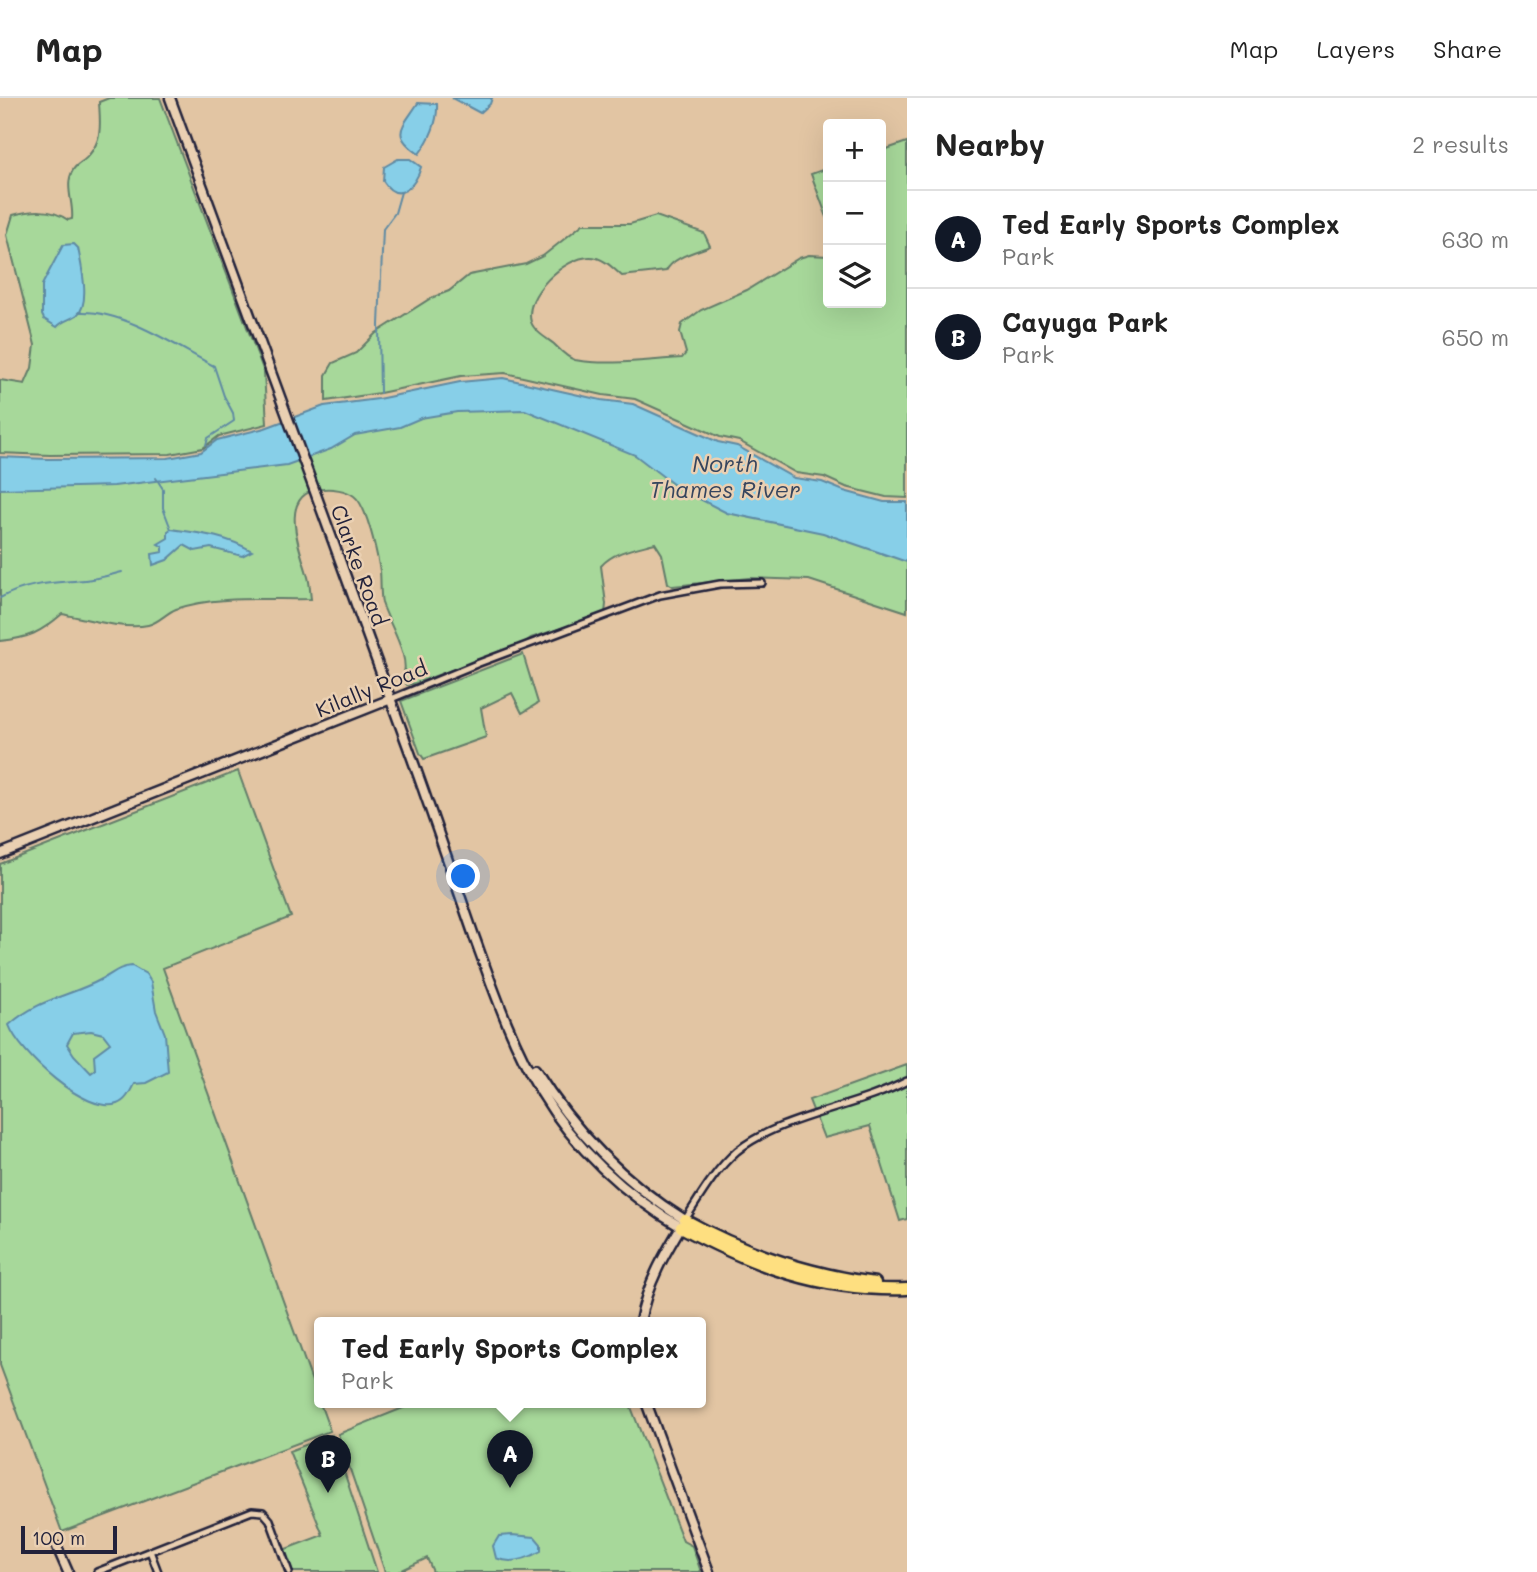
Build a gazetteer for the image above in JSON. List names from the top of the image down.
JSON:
{
  "streets": {
    "main road": ["Clarke Road", "Kilally Road"]
  },
  "crossings": [
    ["Clarke Road", "Kilally Road"]
  ],
  "water": ["North Thames River"],
  "scale_bar": "100 m",
  "page": {
    "header": "Map",
    "nav": ["Map", "Layers", "Share"],
    "heading": ["Nearby", "2 results"],
    "map_buttons": ["+", "−"],
    "list": [
      {
        "mark": "A",
        "name": "Ted Early Sports Complex",
        "note": "Park",
        "value": "630 m"
      },
      {
        "mark": "B",
        "name": "Cayuga Park",
        "note": "Park",
        "value": "650 m"
      }
    ],
    "popup": ["Ted Early Sports Complex", "Park"],
    "pins": ["A", "B"],
    "scale": "100 m"
  }
}
